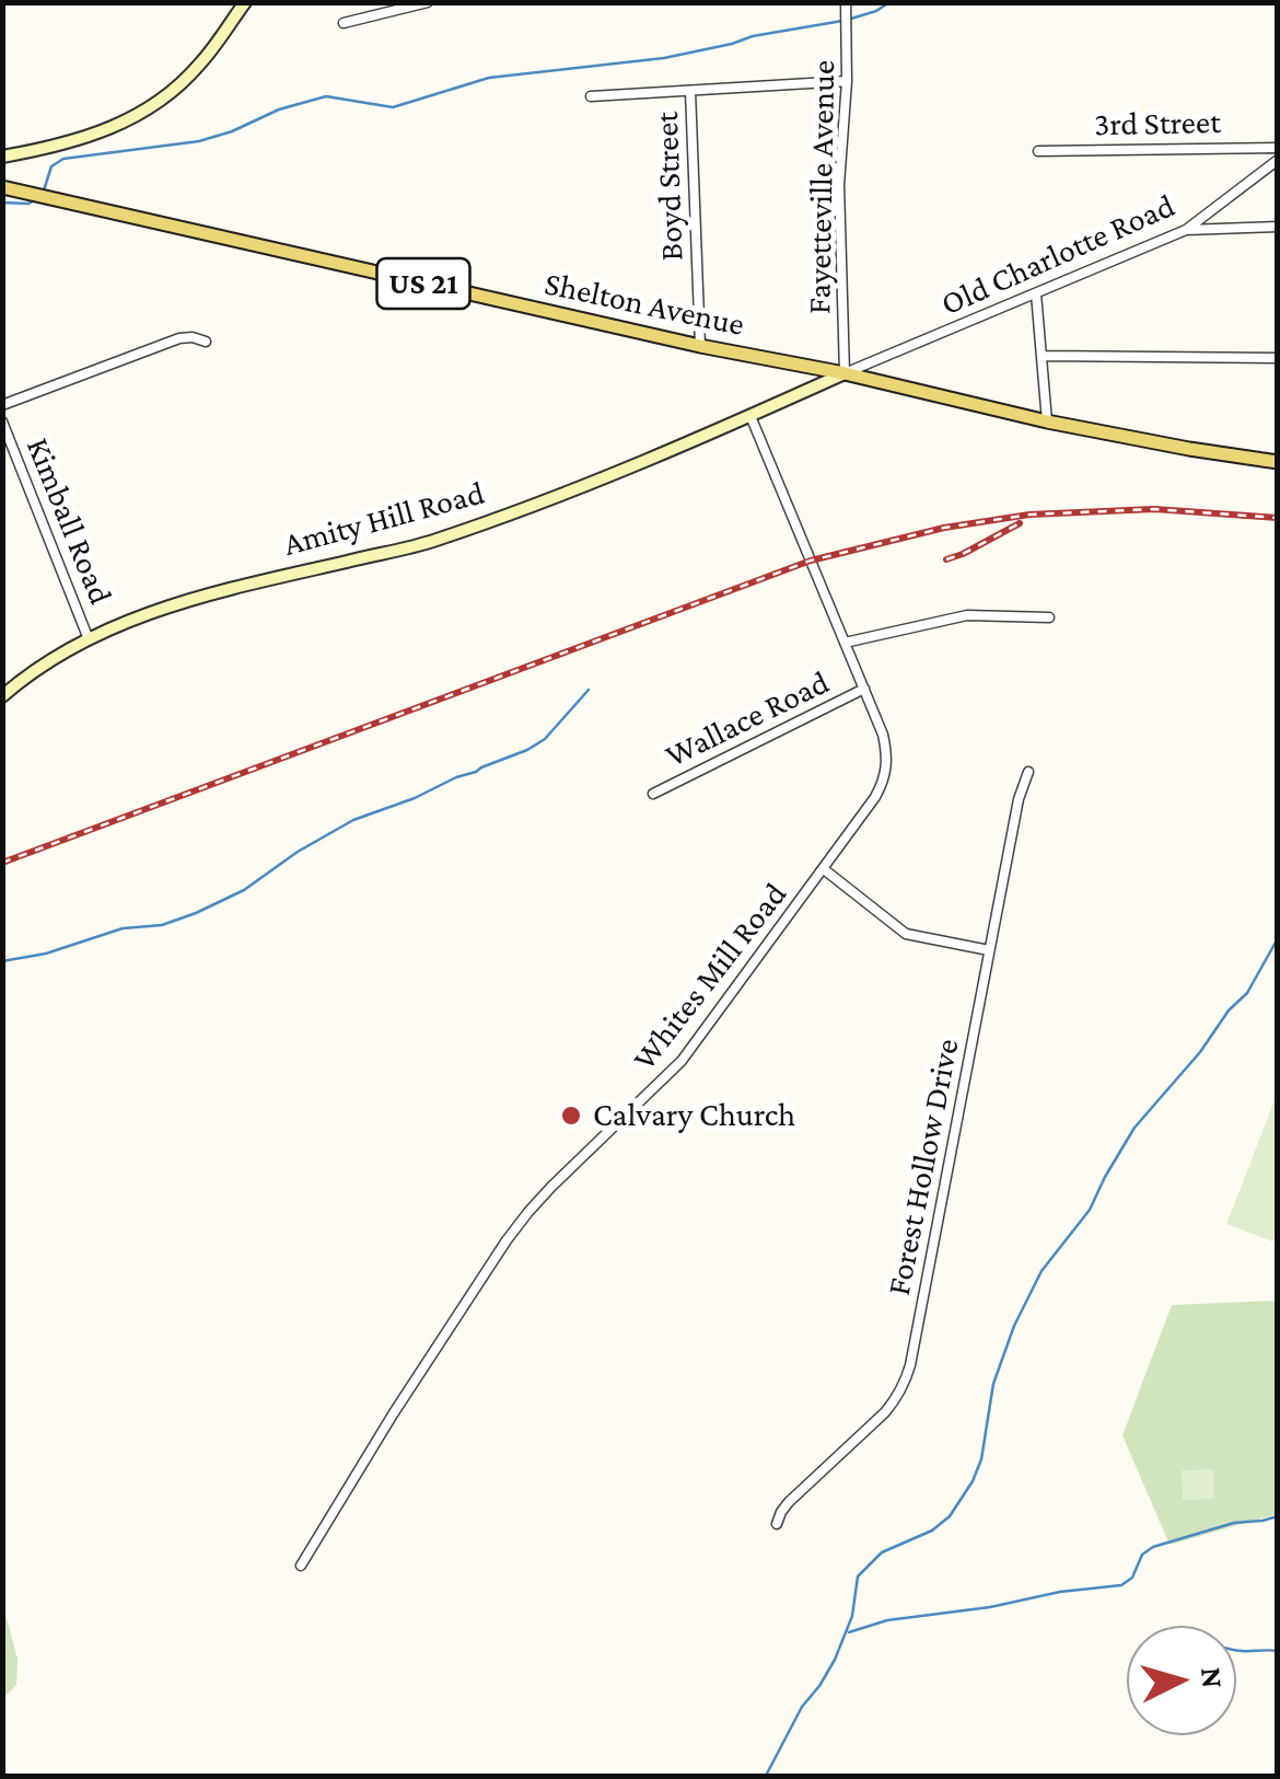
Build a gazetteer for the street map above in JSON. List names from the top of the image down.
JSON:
{
  "streets": {
    "main road": ["US 21", "Shelton Avenue"],
    "street": [
      "3rd Street",
      "Boyd Street",
      "Fayetteville Avenue",
      "Old Charlotte Road",
      "Amity Hill Road",
      "Kimball Road",
      "Wallace Road",
      "Whites Mill Road",
      "Forest Hollow Drive"
    ]
  },
  "crossings": [
    ["Boyd Street", "Shelton Avenue"],
    ["Fayetteville Avenue", "Old Charlotte Road"],
    ["Fayetteville Avenue", "Shelton Avenue"],
    ["Fayetteville Avenue", "Amity Hill Road"],
    ["Old Charlotte Road", "Shelton Avenue"],
    ["Old Charlotte Road", "Amity Hill Road"],
    ["Shelton Avenue", "Amity Hill Road"],
    ["Amity Hill Road", "Kimball Road"],
    ["Amity Hill Road", "Whites Mill Road"],
    ["Wallace Road", "Whites Mill Road"]
  ],
  "places": ["Calvary Church"],
  "north": "right"
}
